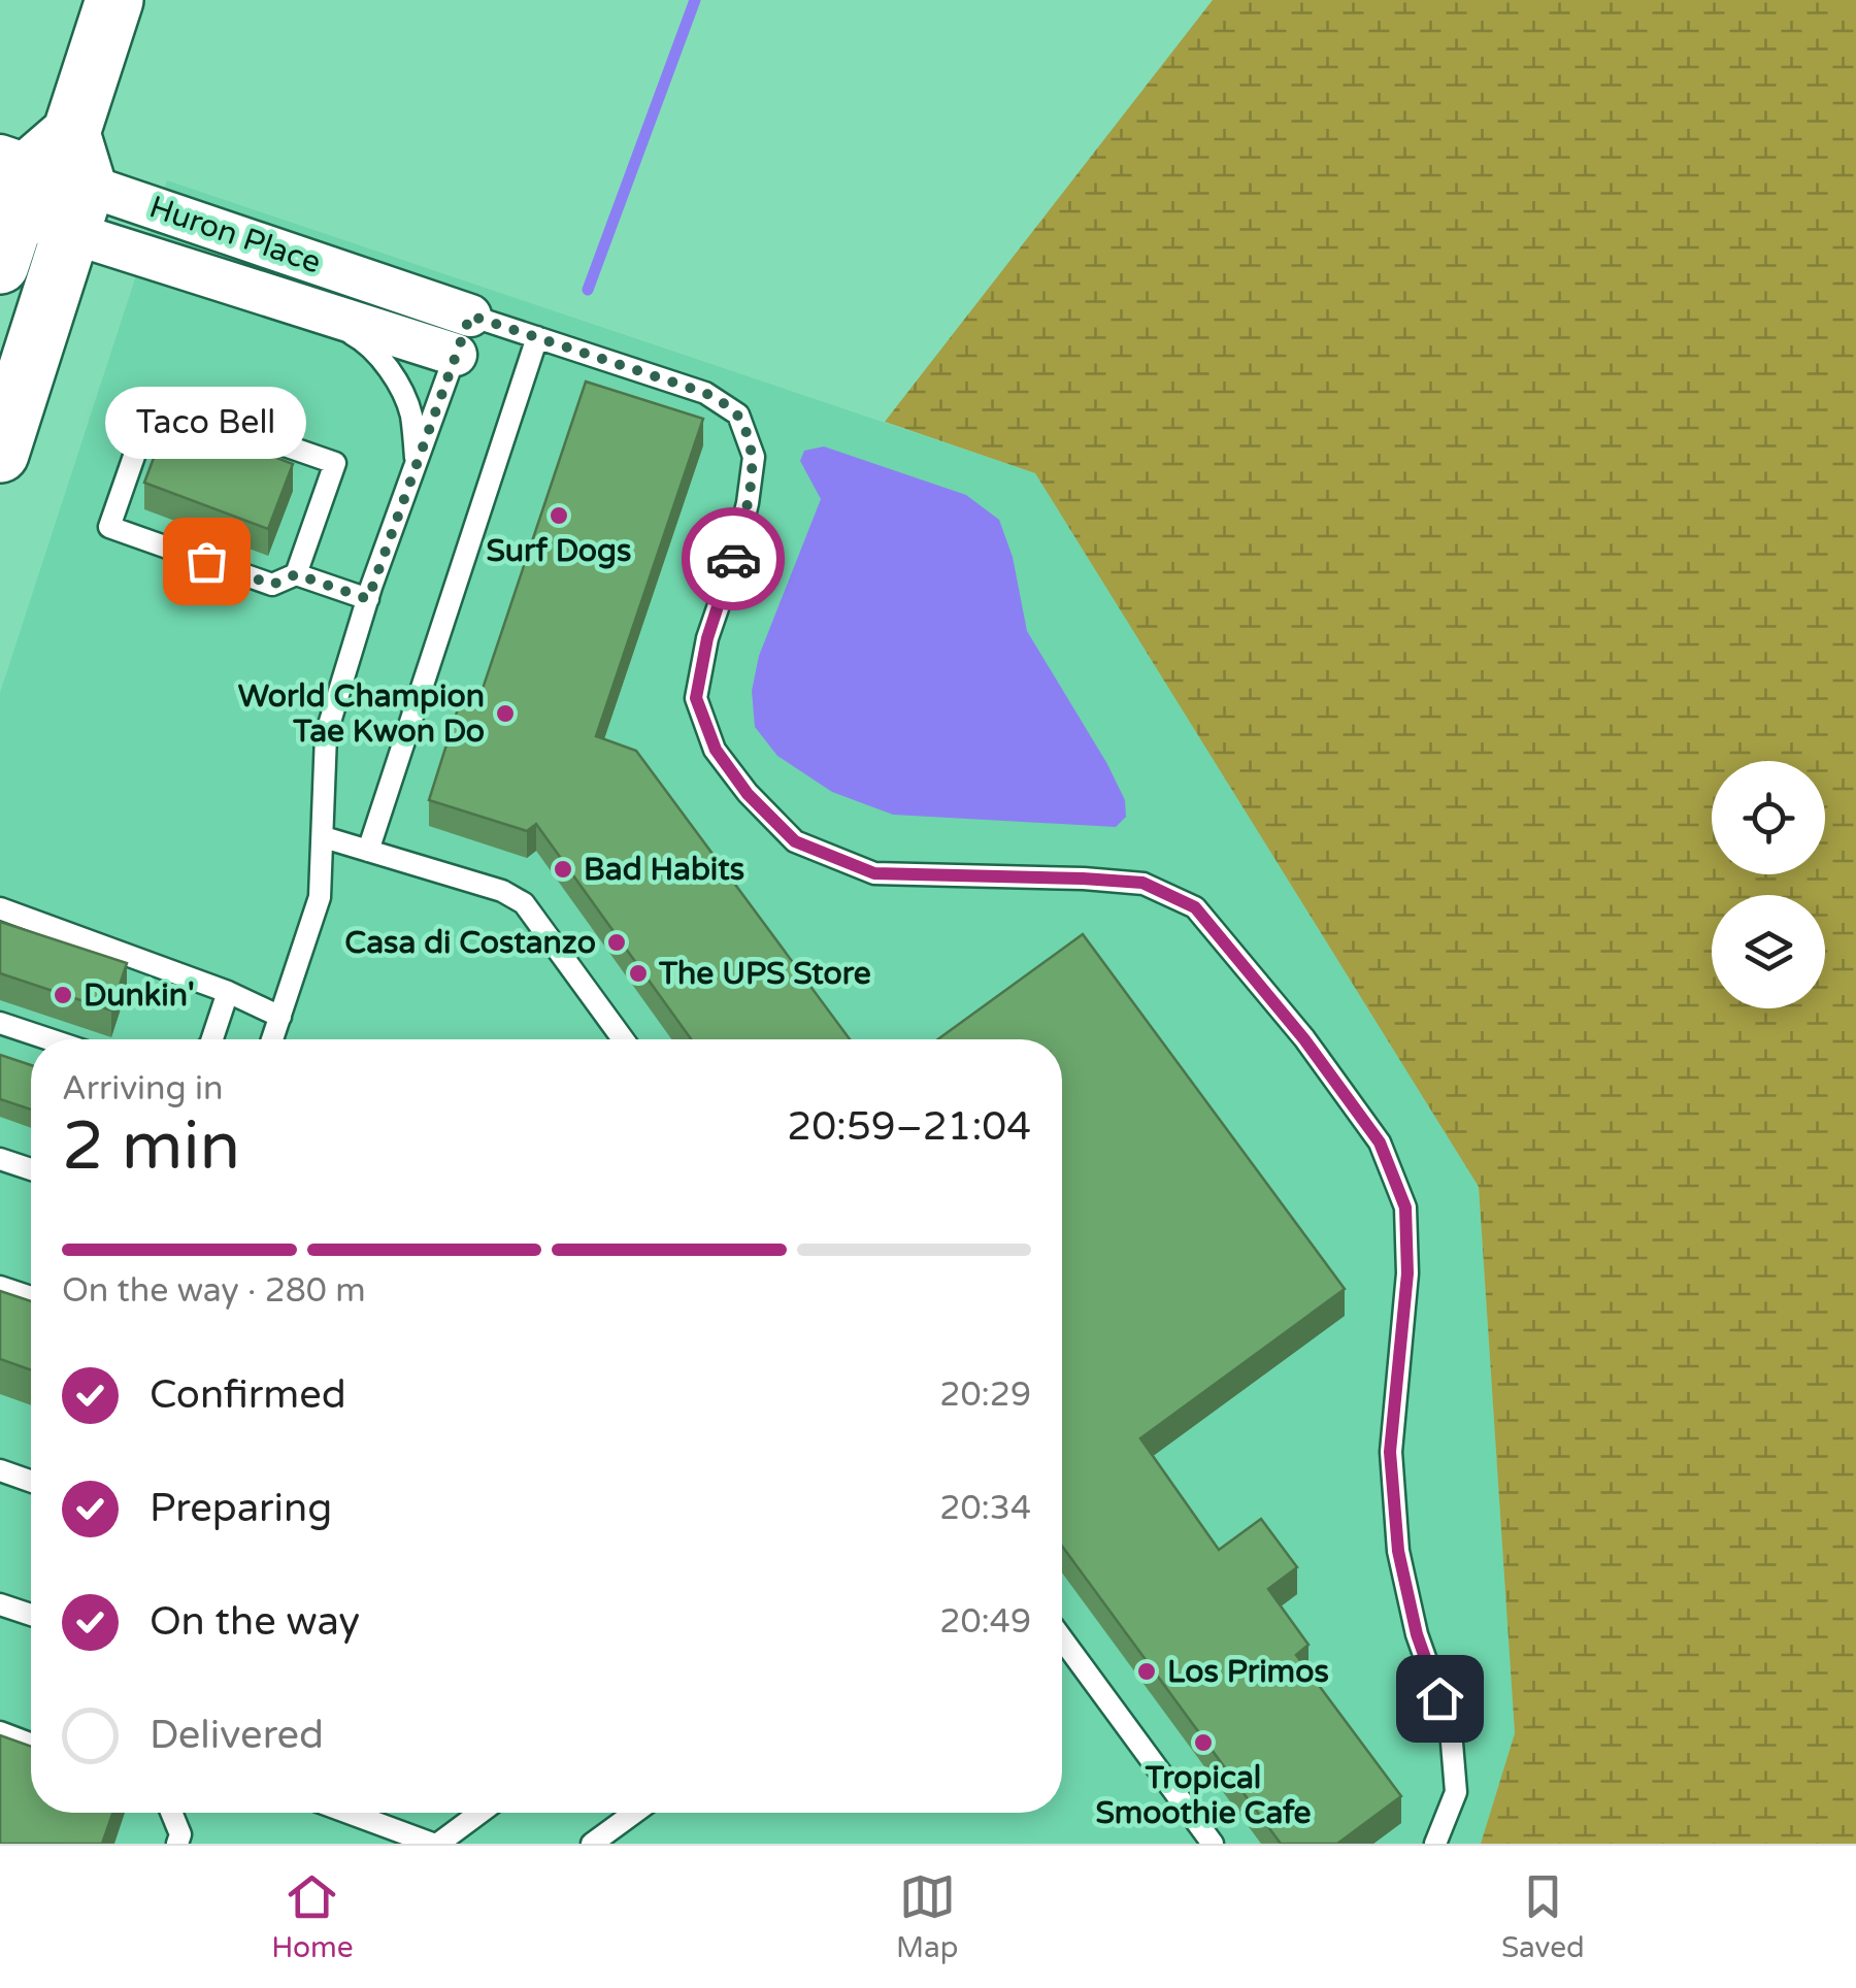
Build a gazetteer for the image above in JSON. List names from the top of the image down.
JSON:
{
  "streets": {
    "street": ["Huron Place"]
  },
  "places": [
    "Surf Dogs",
    "Taco Bell",
    "World Champion Tae Kwon Do",
    "Bad Habits",
    "Casa di Costanzo",
    "The UPS Store",
    "Dunkin'",
    "Los Primos",
    "Tropical Smoothie Cafe"
  ],
  "page": {
    "bubble": "Taco Bell",
    "heading": ["2 min", "Arriving in", "20:59–21:04"],
    "bar": "On the way · 280 m",
    "list": [
      ["Confirmed", "20:29"],
      ["Preparing", "20:34"],
      ["On the way", "20:49"],
      "Delivered"
    ],
    "tabs": ["Home", "Map", "Saved"]
  }
}
